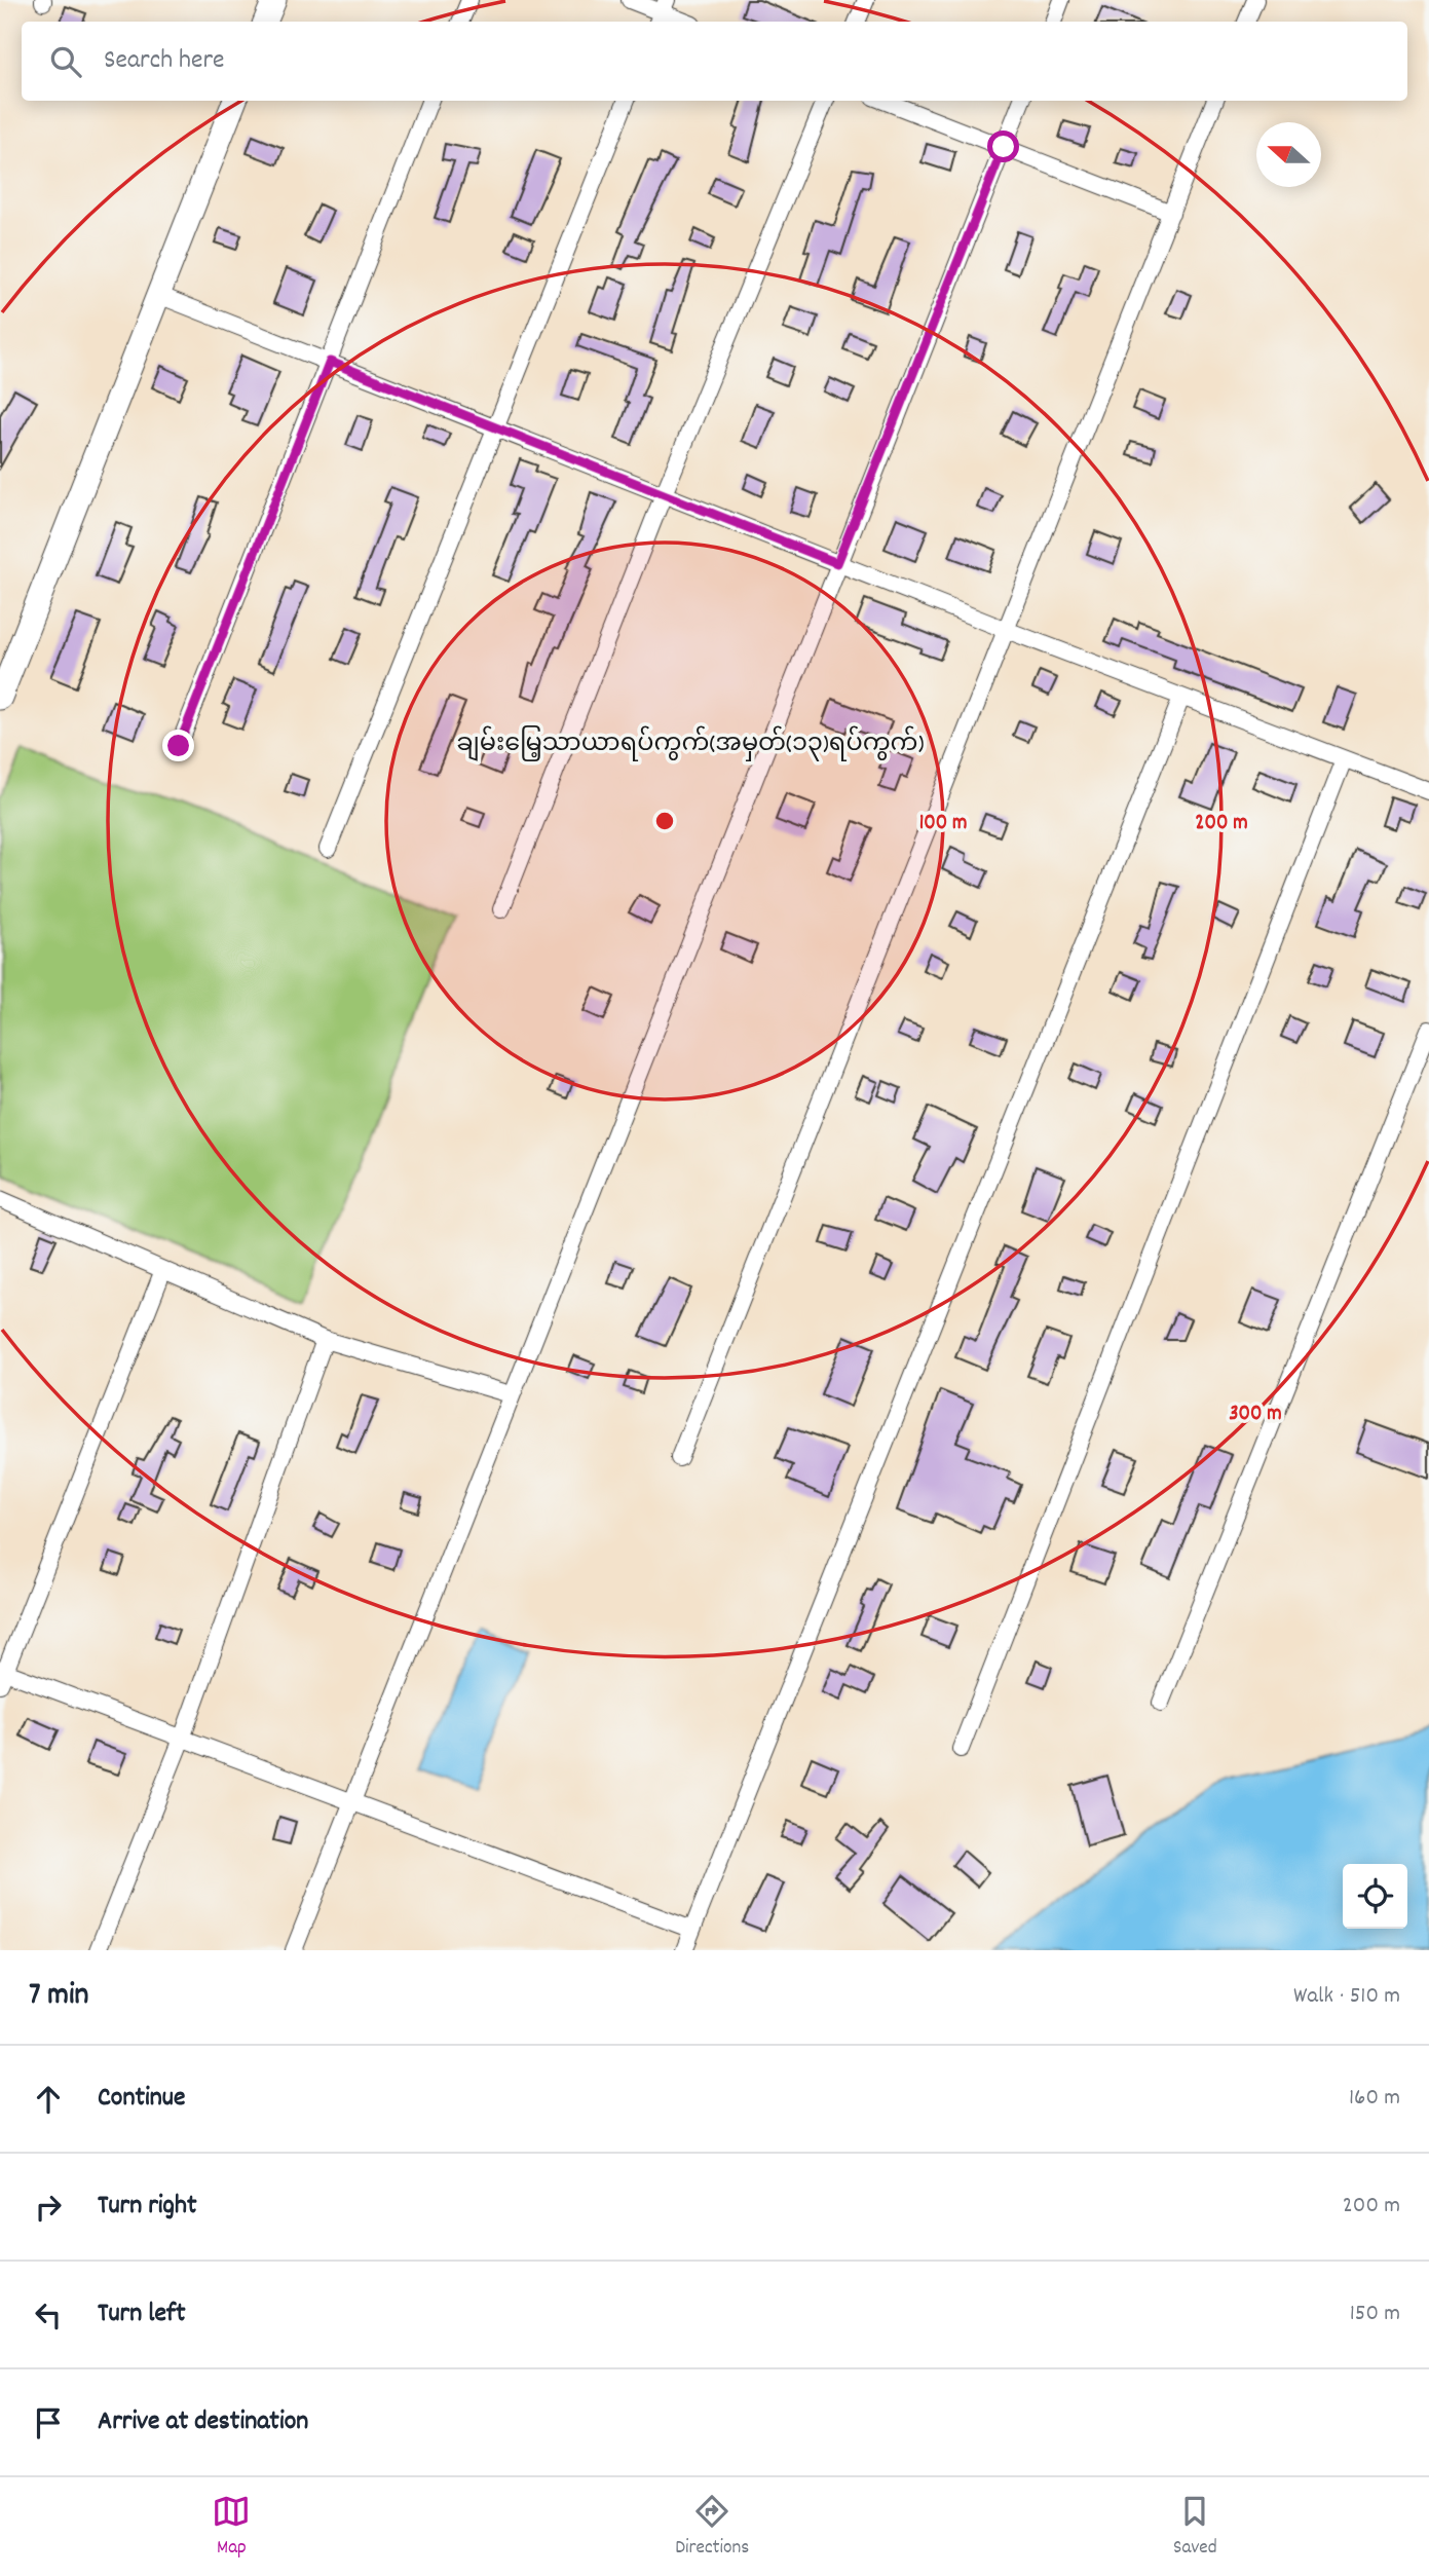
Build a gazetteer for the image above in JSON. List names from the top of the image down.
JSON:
{
  "districts": ["ချမ်းမြေ့သာယာရပ်ကွက်(အမှတ်(၁၃)ရပ်ကွက်)"],
  "north": "left",
  "page": {
    "search": "Search here",
    "heading": ["7 min", "Walk · 510 m"],
    "list": [
      ["Continue", "160 m"],
      ["Turn right", "200 m"],
      ["Turn left", "150 m"],
      "Arrive at destination"
    ],
    "nav": ["Map", "Directions", "Saved"]
  },
  "rings": ["100 m", "200 m", "300 m"]
}
